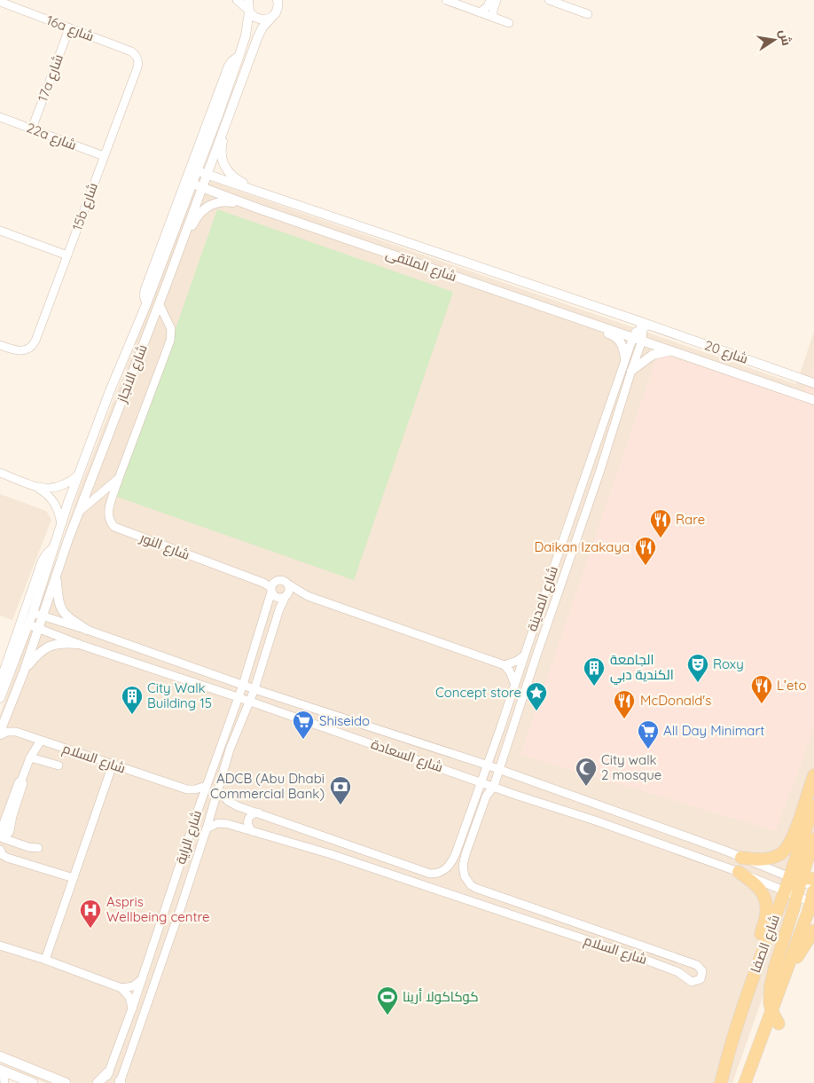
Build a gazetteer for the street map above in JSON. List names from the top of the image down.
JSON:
{
  "streets": {
    "main road": ["شارع الصفا"],
    "street": [
      "16a شارع",
      "17a شارع",
      "22a شارع",
      "15b شارع",
      "شارع الملتقى",
      "شارع 20",
      "شارع الانجاز",
      "شارع النور",
      "شارع المدينة",
      "شارع السعادة",
      "شارع السلام",
      "شارع الراية"
    ]
  },
  "crossings": [
    ["16a شارع", "17a شارع"],
    ["16a شارع", "15b شارع"],
    ["17a شارع", "22a شارع"],
    ["22a شارع", "15b شارع"],
    ["شارع الملتقى", "شارع 20"],
    ["شارع الملتقى", "شارع الانجاز"],
    ["شارع الملتقى", "شارع المدينة"],
    ["شارع 20", "شارع المدينة"],
    ["شارع الانجاز", "شارع النور"],
    ["شارع الانجاز", "شارع السعادة"],
    ["شارع الانجاز", "شارع السلام"],
    ["شارع النور", "شارع الراية"],
    ["شارع المدينة", "شارع السعادة"],
    ["شارع المدينة", "شارع السلام"],
    ["شارع السعادة", "شارع الراية"],
    ["شارع السعادة", "شارع الصفا"],
    ["شارع السلام", "شارع الراية"]
  ],
  "places": {
    "restaurant": [
      "Rare",
      "Daikan Izakaya",
      "L’eto",
      "McDonald's"
    ],
    "theatre": ["Roxy"],
    "building": ["الجامعة الكندية دبي", "City Walk Building 15"],
    "place": ["Concept store"],
    "supermarket": ["Shiseido", "All Day Minimart"],
    "mosque": ["City walk 2 mosque"],
    "bank": ["ADCB (Abu Dhabi Commercial Bank)"],
    "hospital": ["Aspris Wellbeing centre"],
    "sports": ["كوكاكولا أرينا"]
  },
  "north": "right"
}
